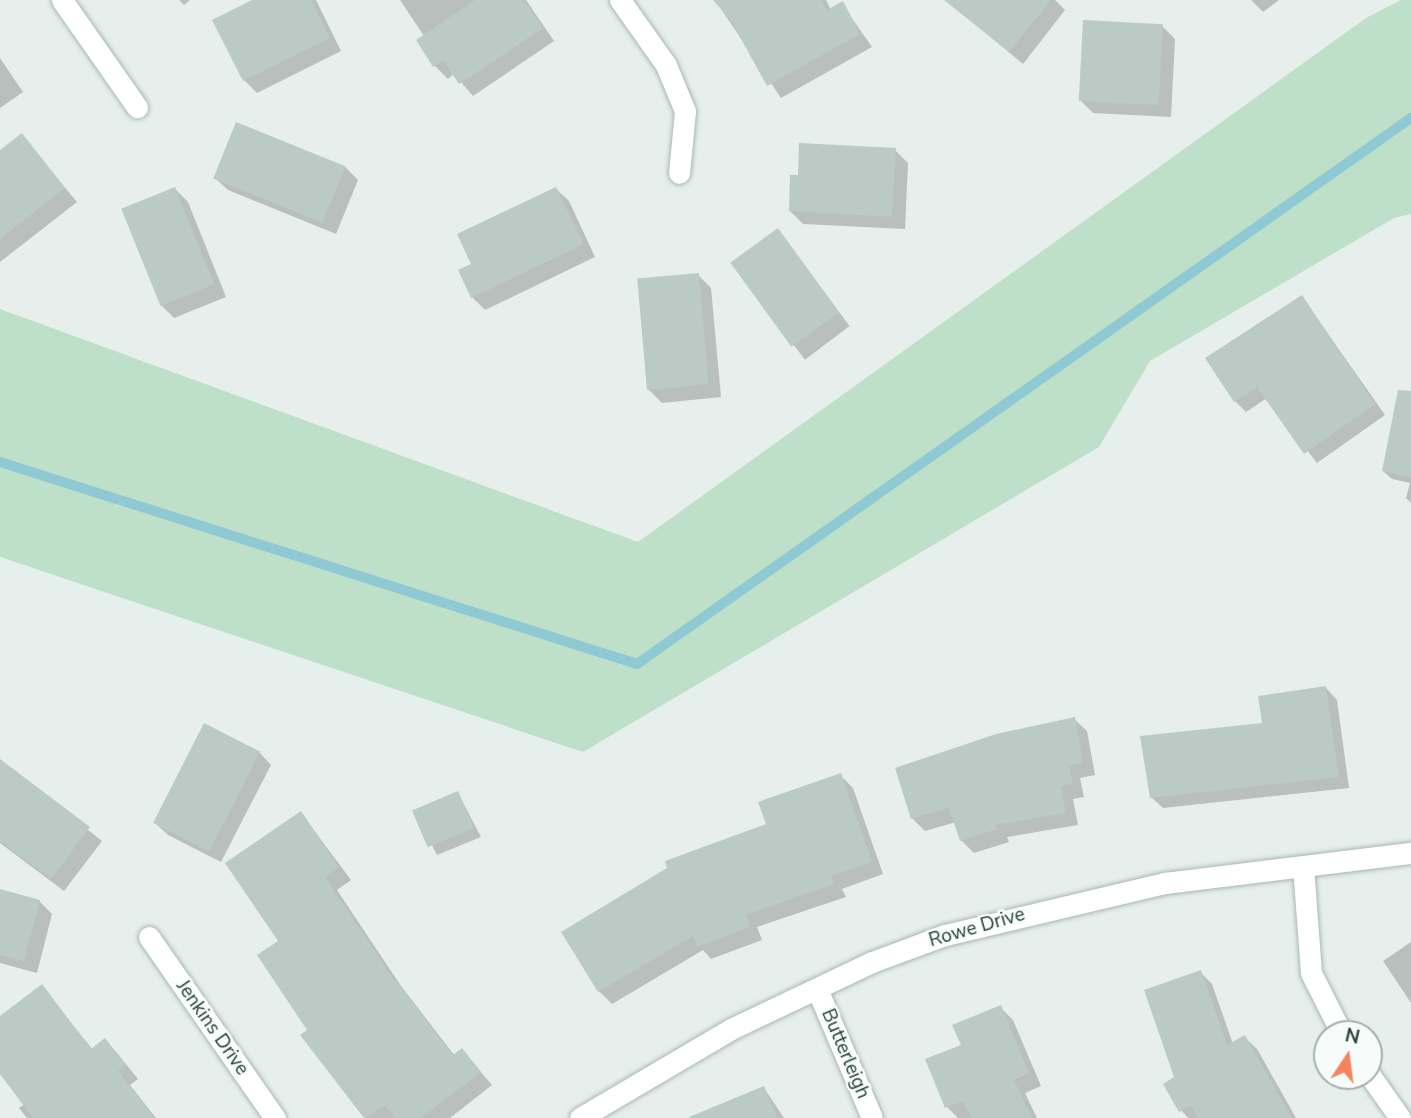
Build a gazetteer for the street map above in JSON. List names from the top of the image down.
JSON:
{
  "streets": {
    "street": ["Rowe Drive", "Jenkins Drive", "Butterleigh"]
  },
  "crossings": [
    ["Rowe Drive", "Butterleigh"]
  ],
  "north": "top"
}
